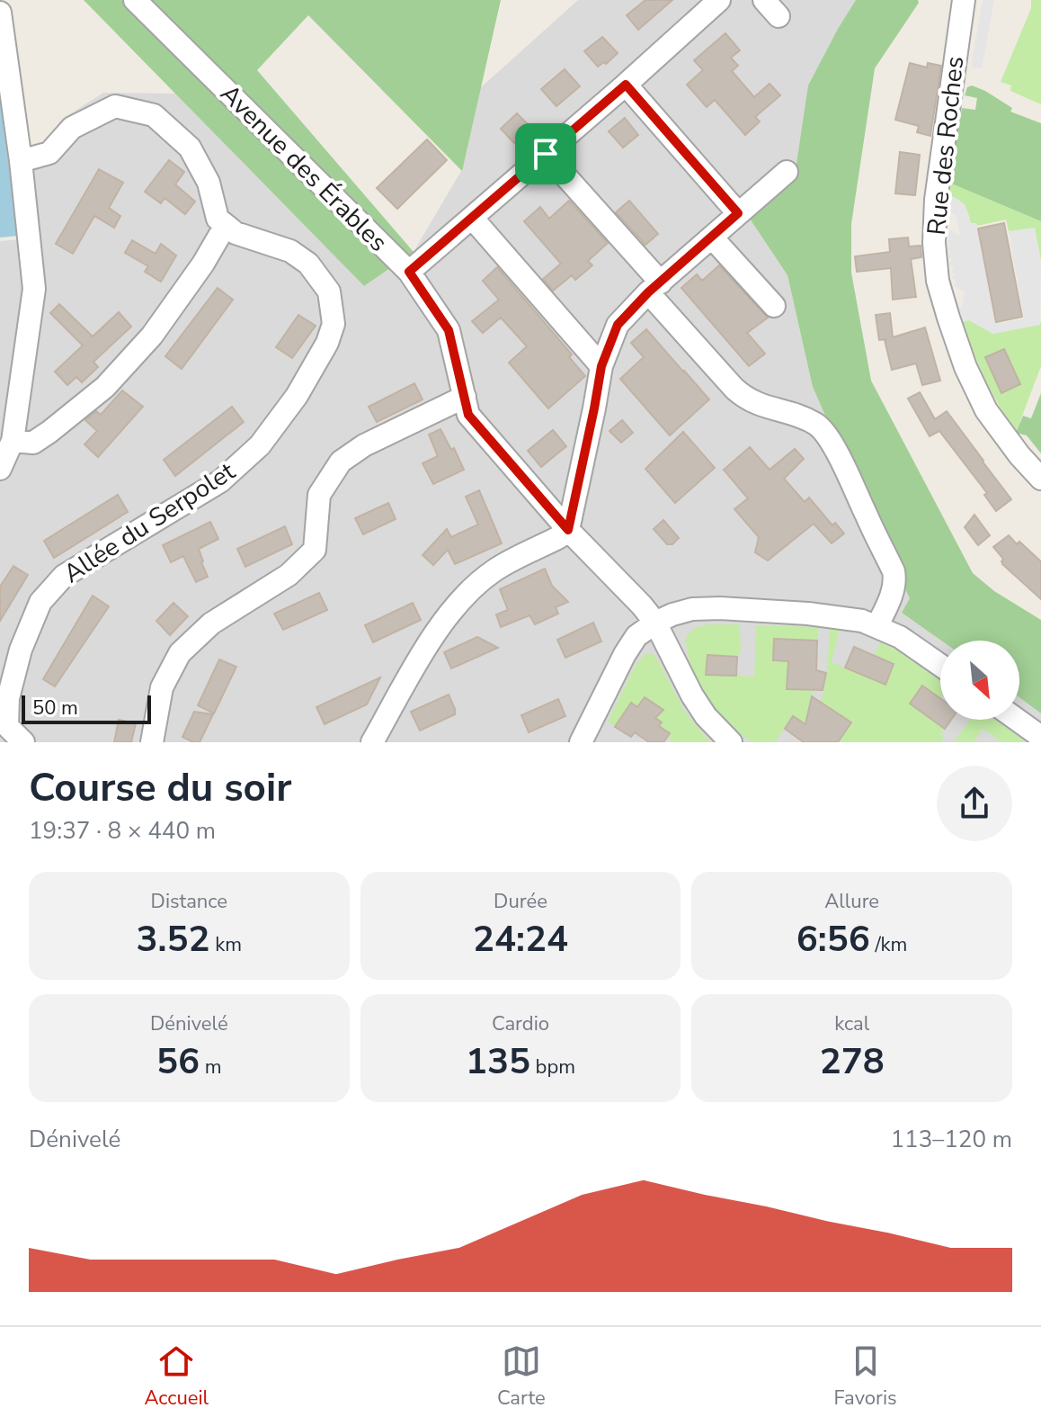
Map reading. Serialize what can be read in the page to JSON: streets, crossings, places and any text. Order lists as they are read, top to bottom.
{
  "streets": {
    "street": ["Rue des Roches", "Avenue des Érables", "Allée du Serpolet"]
  },
  "scale_bar": "50 m",
  "north": "bottom right",
  "page": {
    "scale": "50 m",
    "heading": ["Course du soir", "19:37 · 8 × 440 m"],
    "stats": [
      ["Distance", "3.52 km"],
      ["Durée", "24:24"],
      ["Allure", "6:56 /km"],
      ["Dénivelé", "56 m"],
      ["Cardio", "135 bpm"],
      ["kcal", "278"]
    ],
    "chart": ["Dénivelé", "113–120 m"],
    "tabs": ["Accueil", "Carte", "Favoris"]
  }
}
